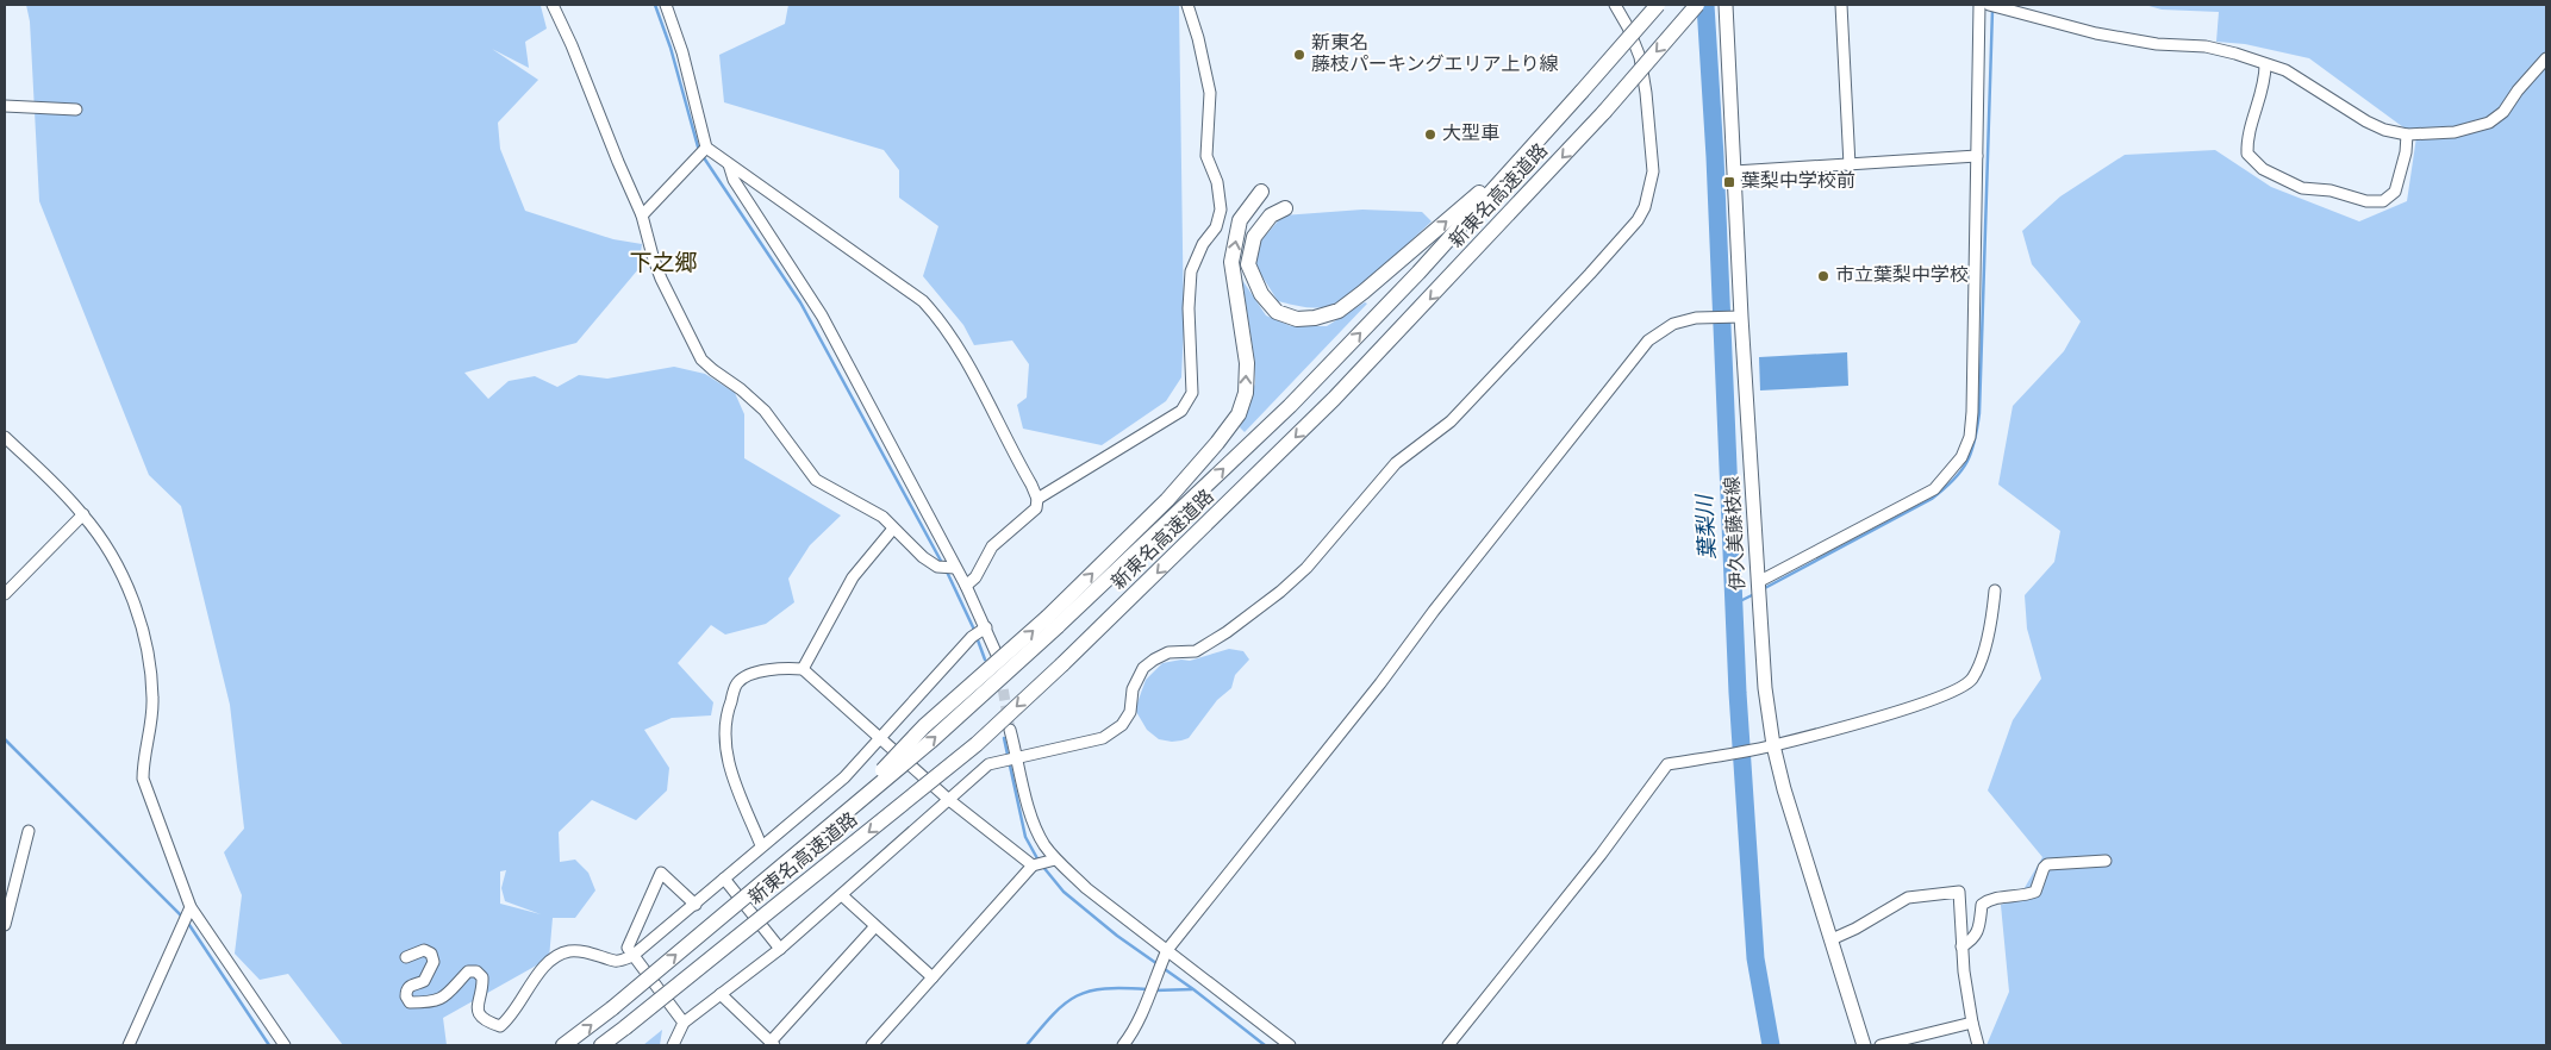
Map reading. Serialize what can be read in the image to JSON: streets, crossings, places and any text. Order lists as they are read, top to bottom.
{
  "streets": {
    "highway": ["新東名高速道路"],
    "main road": ["伊久美藤枝線"]
  },
  "districts": ["下之郷"],
  "water": ["葉梨川"],
  "places": {
    "other": ["新東名 藤枝パーキングエリア上り線", "大型車", "市立葉梨中学校"],
    "transit": ["葉梨中学校前"]
  }
}
